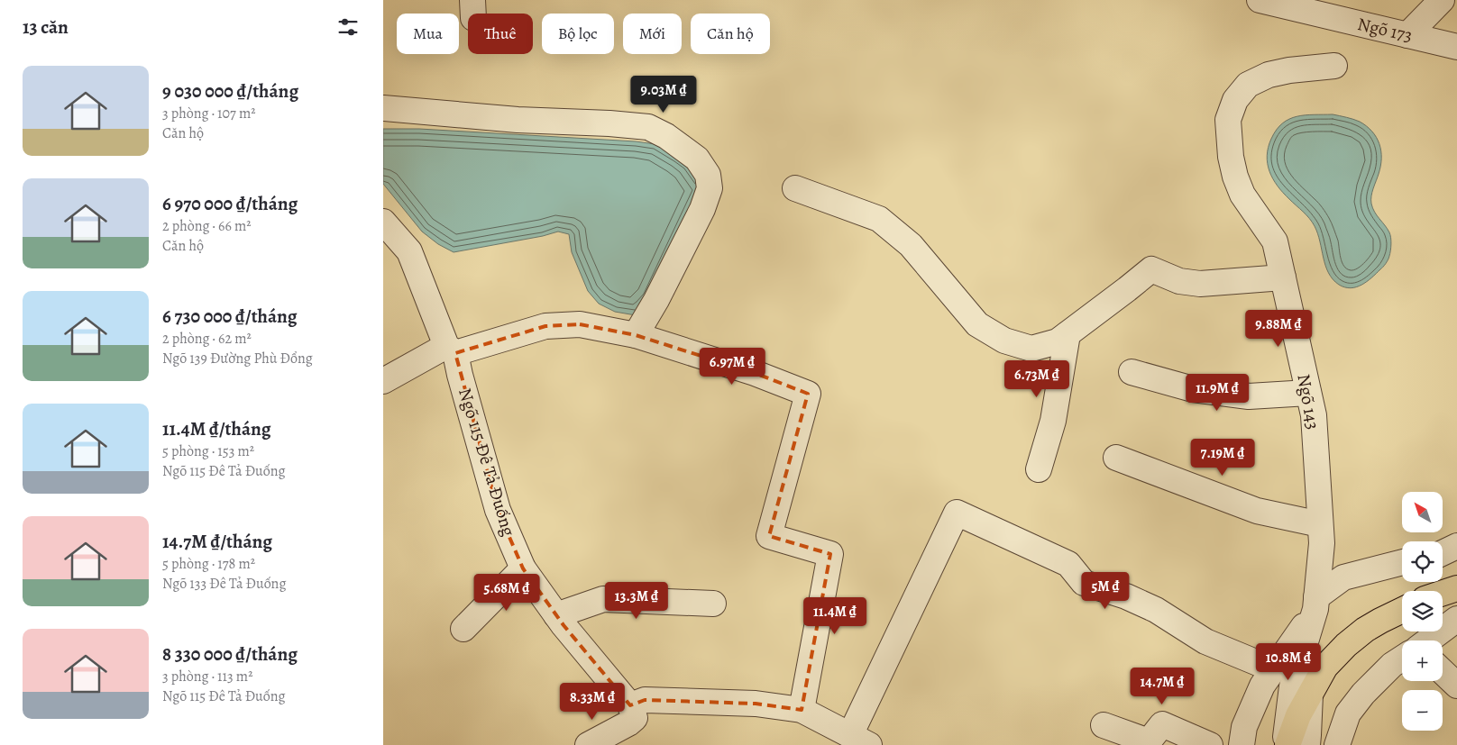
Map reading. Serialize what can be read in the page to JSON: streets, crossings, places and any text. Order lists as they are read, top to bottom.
{
  "streets": {
    "street": ["Ngõ 173", "Ngõ 143", "Ngõ 115 Đê Tả Đuống"]
  },
  "north": "top left",
  "page": {
    "heading": "13 căn",
    "chip": [
      "Mua",
      "Thuê",
      "Bộ lọc",
      "Mới",
      "Căn hộ"
    ],
    "list": [
      {
        "name": "9 030 000 ₫/tháng",
        "note": "3 phòng · 107 m² · Căn hộ"
      },
      {
        "name": "6 970 000 ₫/tháng",
        "note": "2 phòng · 66 m² · Căn hộ"
      },
      {
        "name": "6 730 000 ₫/tháng",
        "note": "2 phòng · 62 m² · Ngõ 139 Đường Phù Đổng"
      },
      {
        "name": "11.4M ₫/tháng",
        "note": "5 phòng · 153 m² · Ngõ 115 Đê Tả Đuống"
      },
      {
        "name": "14.7M ₫/tháng",
        "note": "5 phòng · 178 m² · Ngõ 133 Đê Tả Đuống"
      },
      {
        "name": "8 330 000 ₫/tháng",
        "note": "3 phòng · 113 m² · Ngõ 115 Đê Tả Đuống"
      }
    ],
    "price": [
      "9.03M ₫",
      "9.88M ₫",
      "6.97M ₫",
      "6.73M ₫",
      "11.9M ₫",
      "7.19M ₫",
      "5M ₫",
      "5.68M ₫",
      "13.3M ₫",
      "11.4M ₫",
      "10.8M ₫",
      "14.7M ₫",
      "8.33M ₫"
    ],
    "map_buttons": ["+", "−"]
  }
}
